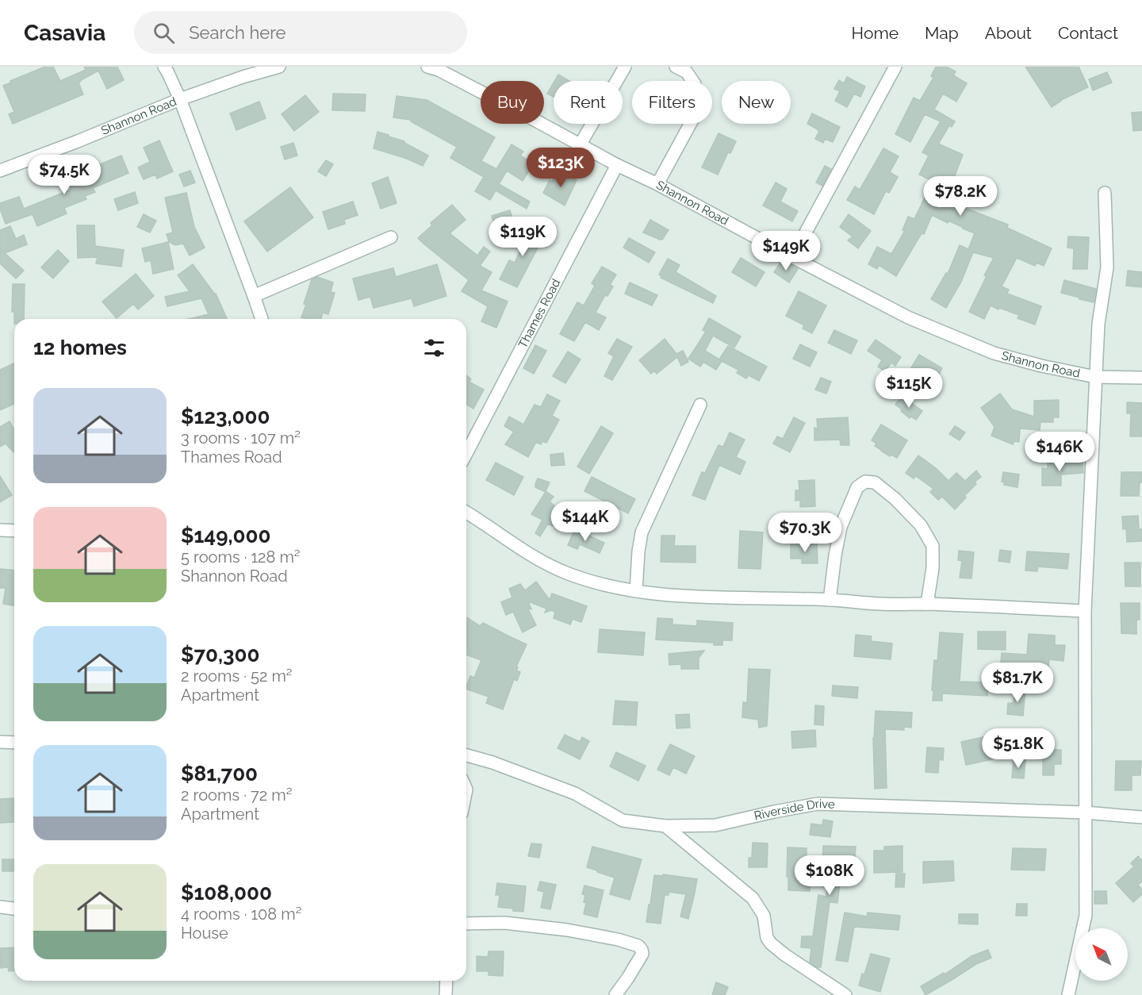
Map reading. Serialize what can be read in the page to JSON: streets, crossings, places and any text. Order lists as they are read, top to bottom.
{
  "streets": {
    "street": ["Shannon Road", "Thames Road", "Riverside Drive"]
  },
  "crossings": [
    ["Shannon Road", "Thames Road"]
  ],
  "north": "top left",
  "page": {
    "header": "Casavia",
    "search": "Search here",
    "nav": [
      "Home",
      "Map",
      "About",
      "Contact"
    ],
    "chip": [
      "Buy",
      "Rent",
      "Filters",
      "New"
    ],
    "price": [
      "$123K",
      "$74.5K",
      "$78.2K",
      "$119K",
      "$149K",
      "$115K",
      "$146K",
      "$144K",
      "$70.3K",
      "$81.7K",
      "$51.8K",
      "$108K"
    ],
    "heading": "12 homes",
    "list": [
      {
        "name": "$123,000",
        "note": "3 rooms · 107 m² · Thames Road"
      },
      {
        "name": "$149,000",
        "note": "5 rooms · 128 m² · Shannon Road"
      },
      {
        "name": "$70,300",
        "note": "2 rooms · 52 m² · Apartment"
      },
      {
        "name": "$81,700",
        "note": "2 rooms · 72 m² · Apartment"
      },
      {
        "name": "$108,000",
        "note": "4 rooms · 108 m² · House"
      }
    ]
  }
}
